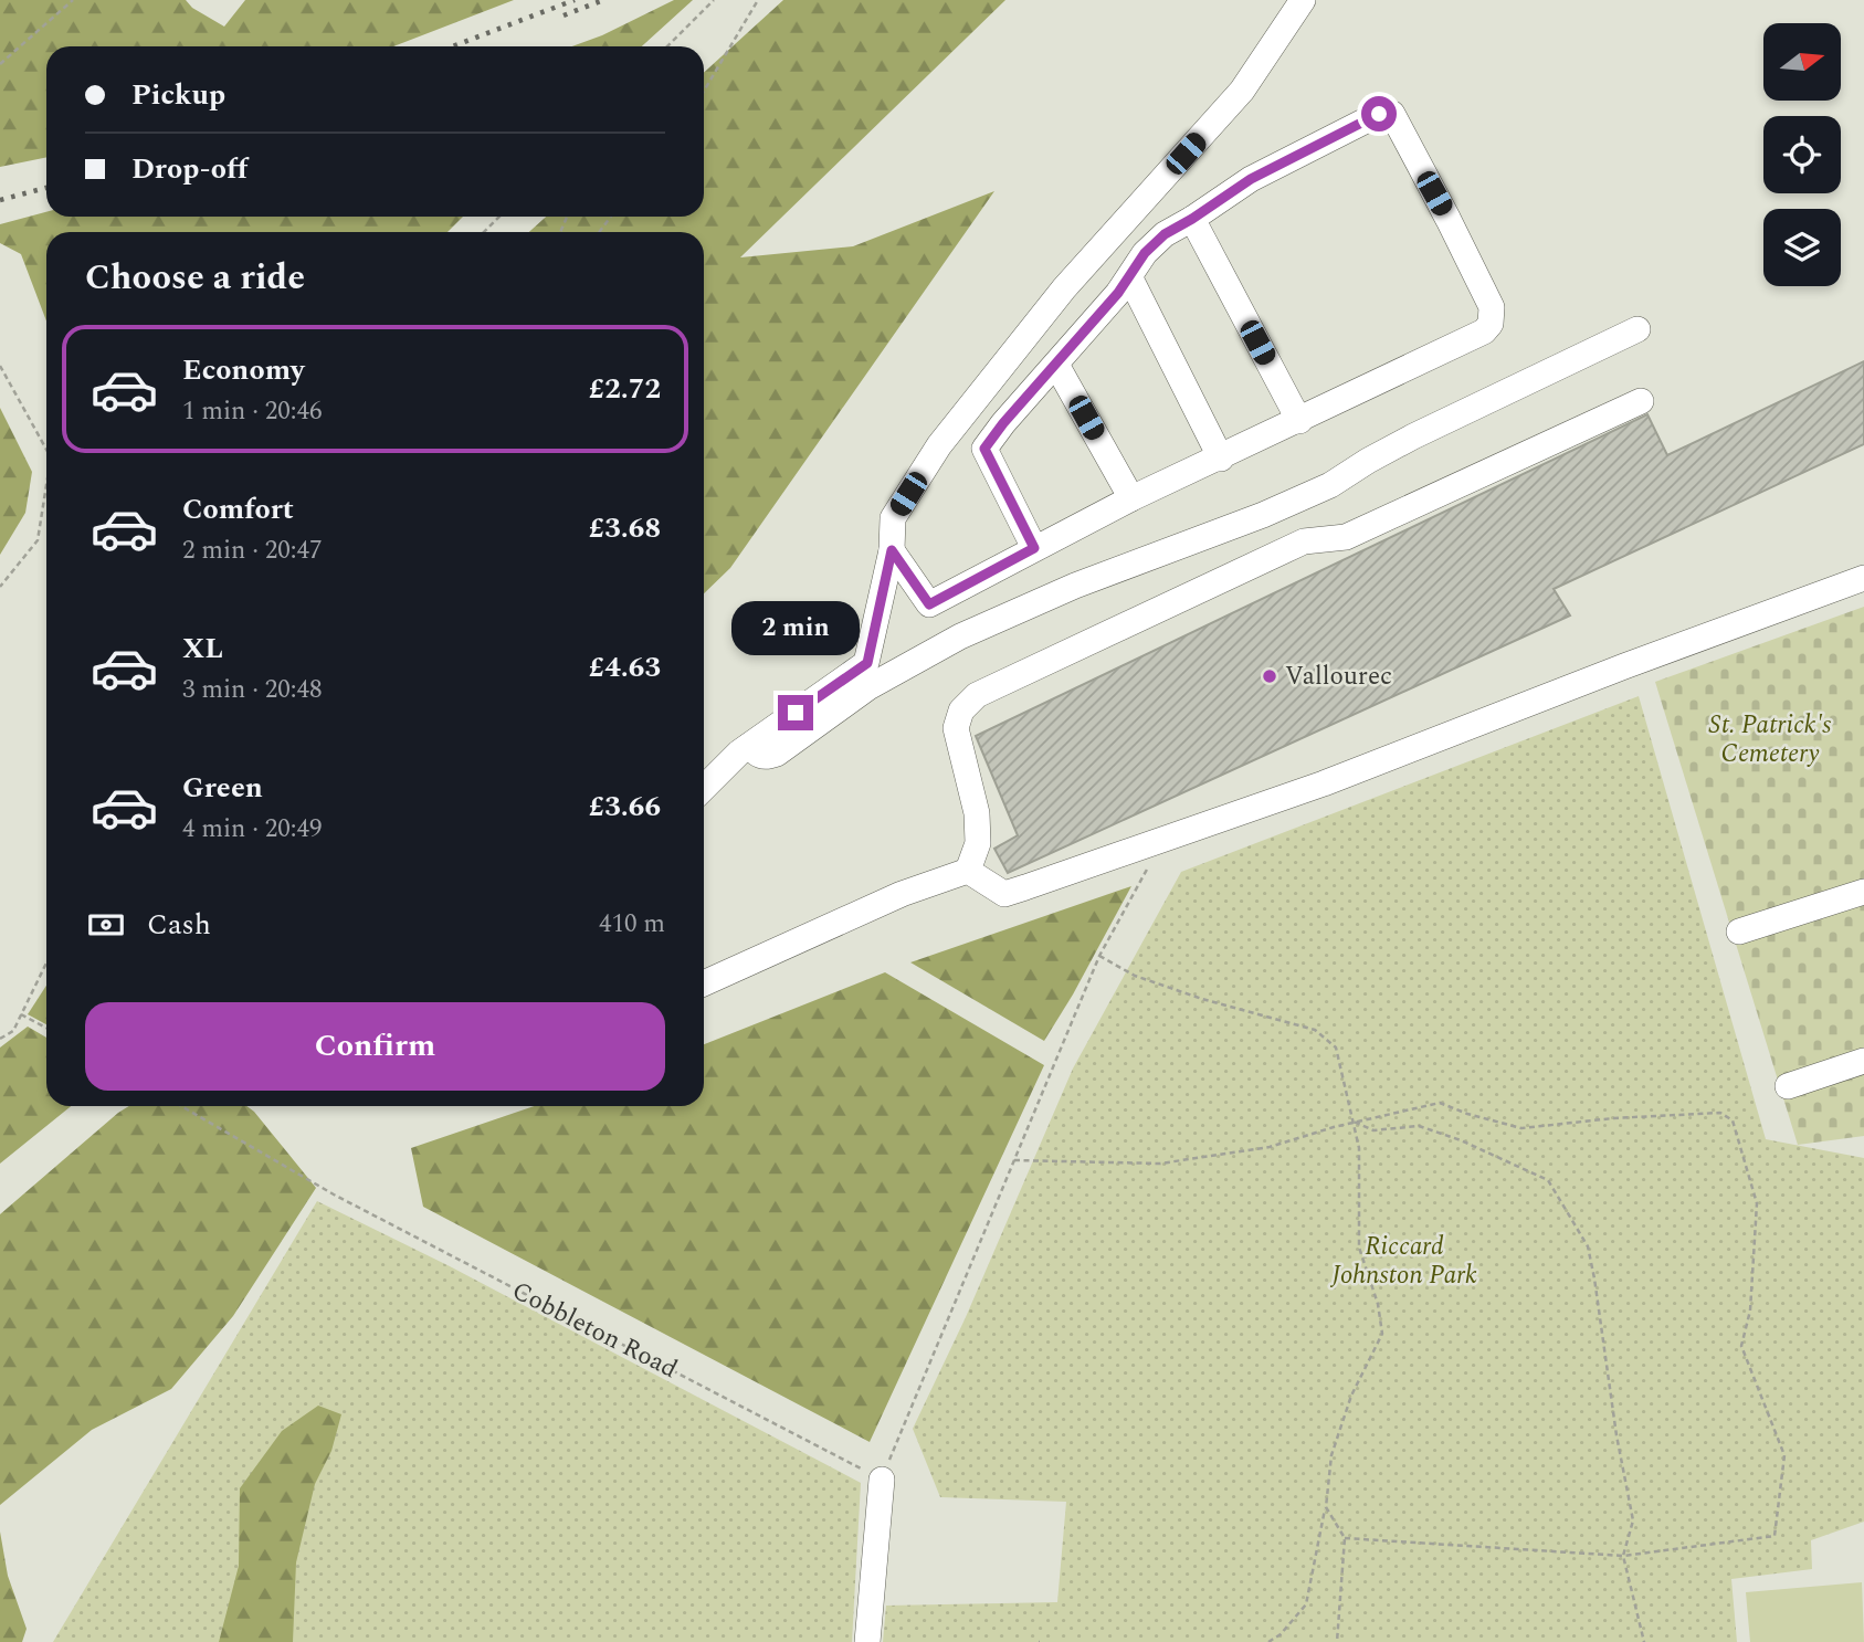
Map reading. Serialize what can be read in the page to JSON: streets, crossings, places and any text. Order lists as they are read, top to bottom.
{
  "streets": {
    "path": ["Cobbleton Road"]
  },
  "parks": ["St. Patrick's Cemetery", "Riccard Johnston Park"],
  "places": ["Vallourec"],
  "north": "right",
  "page": {
    "banner": ["Pickup", "Drop-off"],
    "heading": "Choose a ride",
    "list": [
      {
        "name": "Economy",
        "note": "1 min · 20:46",
        "value": "£2.72"
      },
      {
        "name": "Comfort",
        "note": "2 min · 20:47",
        "value": "£3.68"
      },
      {
        "name": "XL",
        "note": "3 min · 20:48",
        "value": "£4.63"
      },
      {
        "name": "Green",
        "note": "4 min · 20:49",
        "value": "£3.66"
      }
    ],
    "bubble": "2 min",
    "pay": ["Cash", "410 m"],
    "buttons": "Confirm"
  }
}
